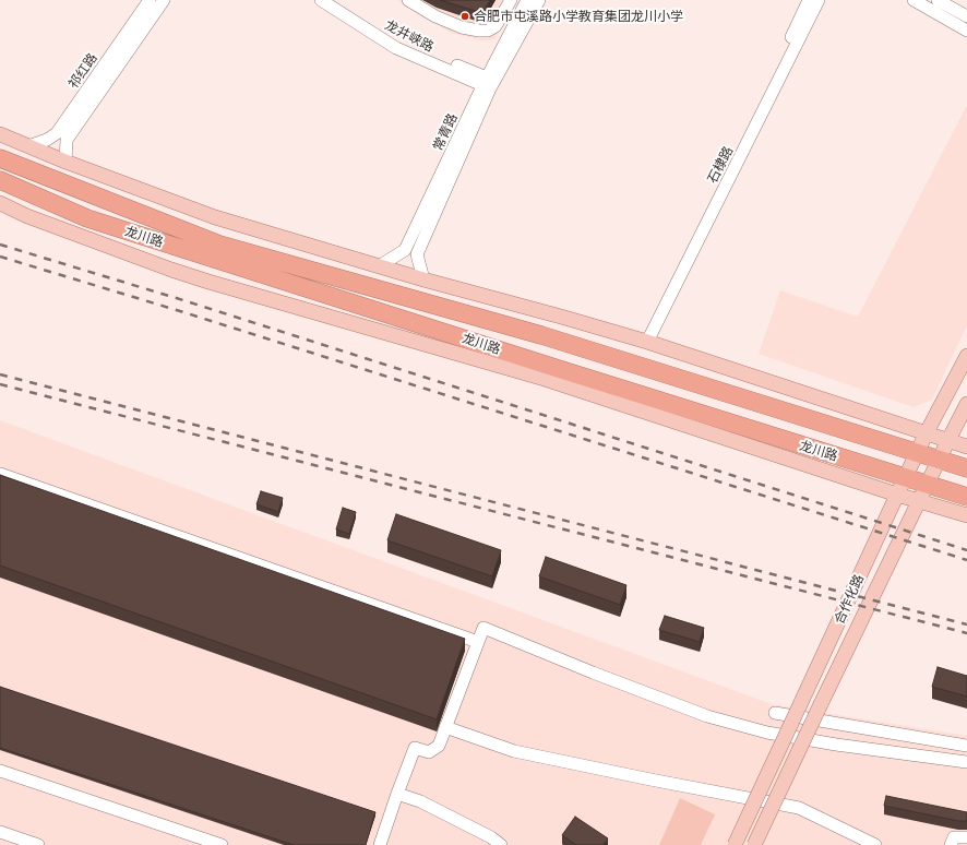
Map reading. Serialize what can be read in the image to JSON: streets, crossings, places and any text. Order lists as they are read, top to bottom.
{
  "streets": {
    "highway": ["龙川路"],
    "main road": ["合作化路"],
    "street": [
      "龙井峡路",
      "祁红路",
      "常青路",
      "石棣路"
    ]
  },
  "crossings": [
    ["龙井峡路", "常青路"],
    ["龙川路", "合作化路"]
  ],
  "places": ["合肥市屯溪路小学教育集团龙川小学"]
}
